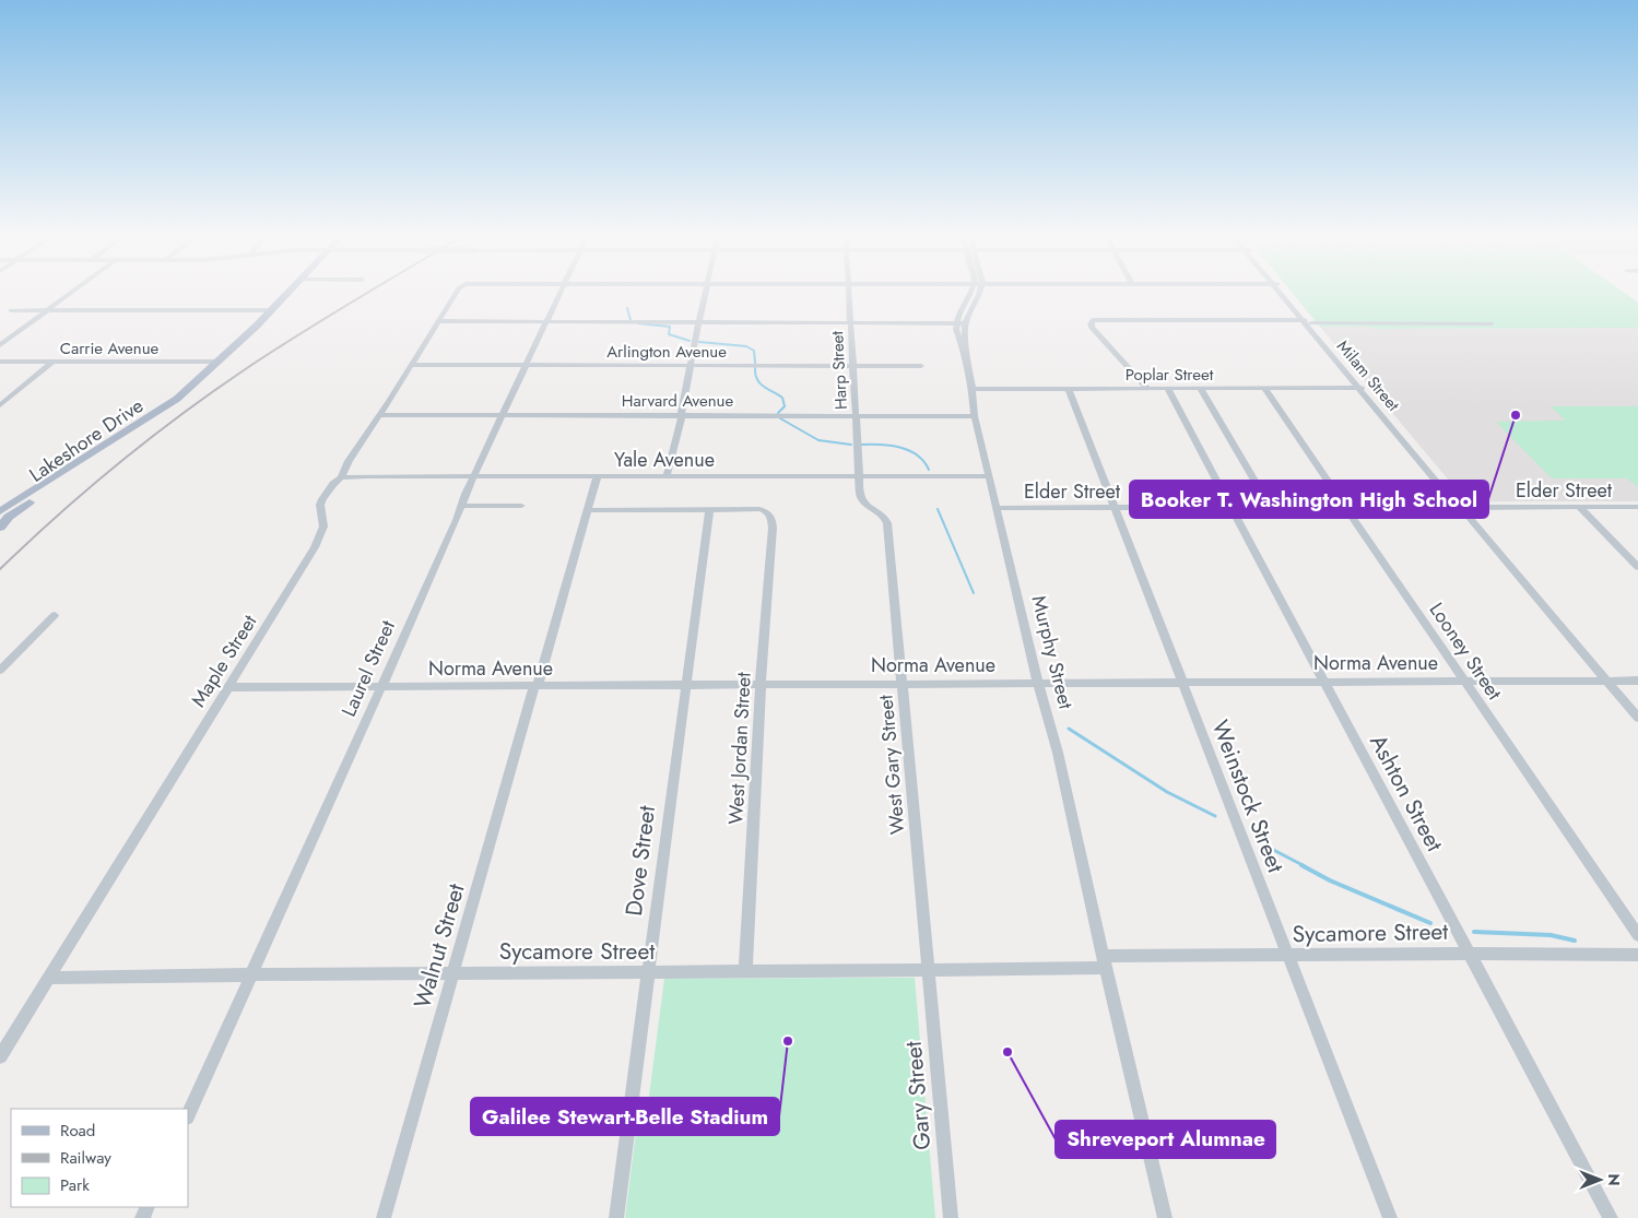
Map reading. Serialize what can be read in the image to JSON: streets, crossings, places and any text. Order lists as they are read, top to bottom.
{
  "streets": {
    "main road": ["Lakeshore Drive"],
    "street": [
      "Carrie Avenue",
      "Arlington Avenue",
      "Harp Street",
      "Poplar Street",
      "Milam Street",
      "Harvard Avenue",
      "Yale Avenue",
      "Elder Street",
      "Looney Street",
      "Murphy Street",
      "Maple Street",
      "Norma Avenue",
      "Laurel Street",
      "West Jordan Street",
      "West Gary Street",
      "Ashton Street",
      "Weinstock Street",
      "Dove Street",
      "Sycamore Street",
      "Walnut Street",
      "Gary Street"
    ]
  },
  "crossings": [
    ["Carrie Avenue", "Lakeshore Drive"],
    ["Arlington Avenue", "Harp Street"],
    ["Arlington Avenue", "Maple Street"],
    ["Arlington Avenue", "Laurel Street"],
    ["Harp Street", "Harvard Avenue"],
    ["Harp Street", "Yale Avenue"],
    ["Harp Street", "West Gary Street"],
    ["Poplar Street", "Milam Street"],
    ["Poplar Street", "Looney Street"],
    ["Poplar Street", "Murphy Street"],
    ["Poplar Street", "Ashton Street"],
    ["Poplar Street", "Weinstock Street"],
    ["Milam Street", "Elder Street"],
    ["Milam Street", "Norma Avenue"],
    ["Harvard Avenue", "Murphy Street"],
    ["Harvard Avenue", "Maple Street"],
    ["Harvard Avenue", "Laurel Street"],
    ["Yale Avenue", "Murphy Street"],
    ["Yale Avenue", "Maple Street"],
    ["Yale Avenue", "Laurel Street"],
    ["Yale Avenue", "Walnut Street"],
    ["Elder Street", "Looney Street"],
    ["Elder Street", "Murphy Street"],
    ["Elder Street", "Ashton Street"],
    ["Elder Street", "Weinstock Street"],
    ["Looney Street", "Norma Avenue"],
    ["Murphy Street", "Norma Avenue"],
    ["Murphy Street", "Sycamore Street"],
    ["Maple Street", "Norma Avenue"],
    ["Maple Street", "Sycamore Street"],
    ["Norma Avenue", "Laurel Street"],
    ["Norma Avenue", "West Jordan Street"],
    ["Norma Avenue", "West Gary Street"],
    ["Norma Avenue", "Ashton Street"],
    ["Norma Avenue", "Weinstock Street"],
    ["Norma Avenue", "Dove Street"],
    ["Norma Avenue", "Walnut Street"],
    ["Laurel Street", "Sycamore Street"],
    ["West Jordan Street", "Sycamore Street"],
    ["West Gary Street", "Sycamore Street"],
    ["West Gary Street", "Gary Street"],
    ["Ashton Street", "Sycamore Street"],
    ["Weinstock Street", "Sycamore Street"],
    ["Dove Street", "Sycamore Street"],
    ["Sycamore Street", "Walnut Street"],
    ["Sycamore Street", "Gary Street"]
  ],
  "places": ["Booker T. Washington High School", "Galilee Stewart-Belle Stadium", "Shreveport Alumnae"],
  "legend": ["Road", "Railway", "Park"],
  "north": "right"
}
